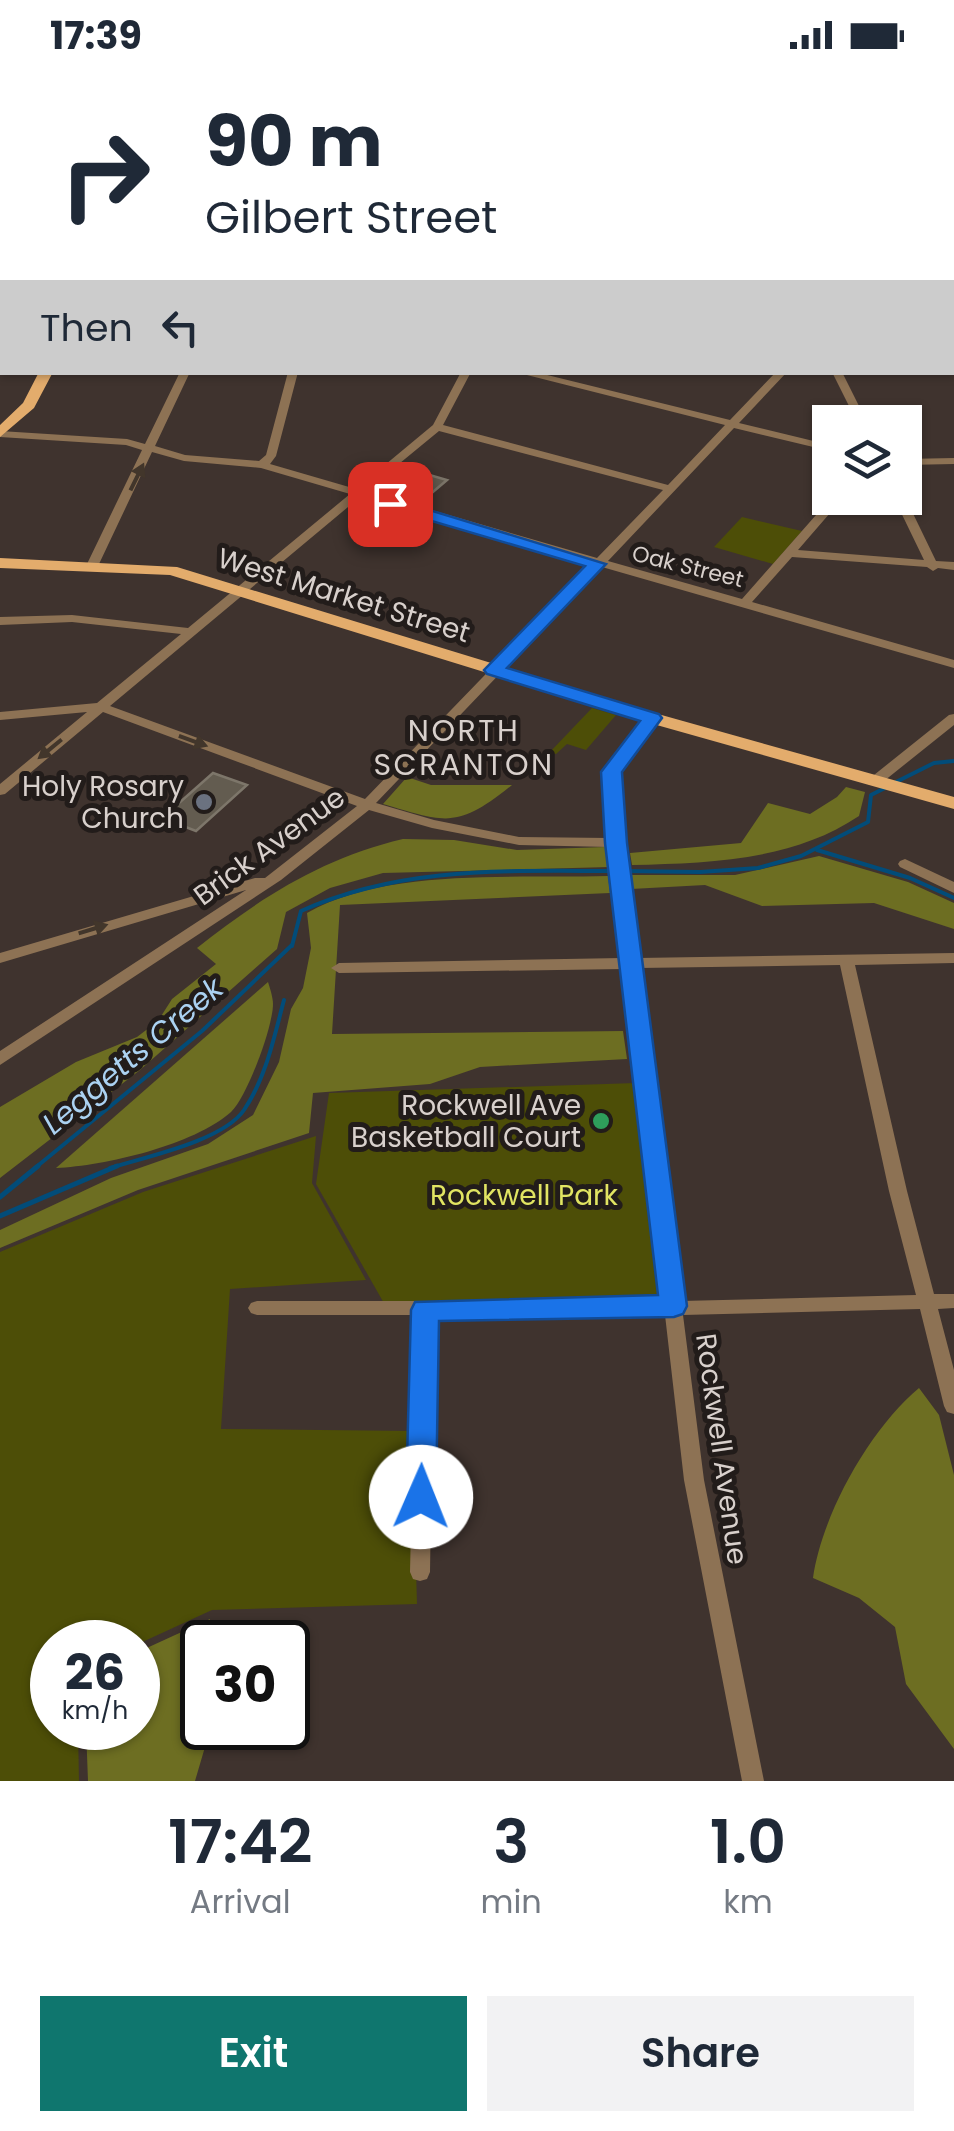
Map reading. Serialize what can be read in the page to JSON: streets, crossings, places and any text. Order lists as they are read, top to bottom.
{
  "streets": {
    "main road": ["West Market Street"],
    "street": ["Oak Street", "Brick Avenue", "Rockwell Avenue"]
  },
  "crossings": [
    ["Oak Street", "Brick Avenue"],
    ["West Market Street", "Brick Avenue"],
    ["West Market Street", "Rockwell Avenue"]
  ],
  "districts": ["NORTH SCRANTON"],
  "water": ["Leggetts Creek"],
  "parks": ["Rockwell Park"],
  "places": ["Holy Rosary Church", "Rockwell Ave Basketball Court"],
  "page": {
    "status": "17:39",
    "turn": ["90 m", "Gilbert Street"],
    "then": "Then",
    "speed": "26 km/h",
    "limit": "30",
    "eta": [
      "17:42",
      "Arrival",
      "3",
      "min",
      "1.0",
      "km"
    ],
    "buttons": ["Exit", "Share"]
  }
}
